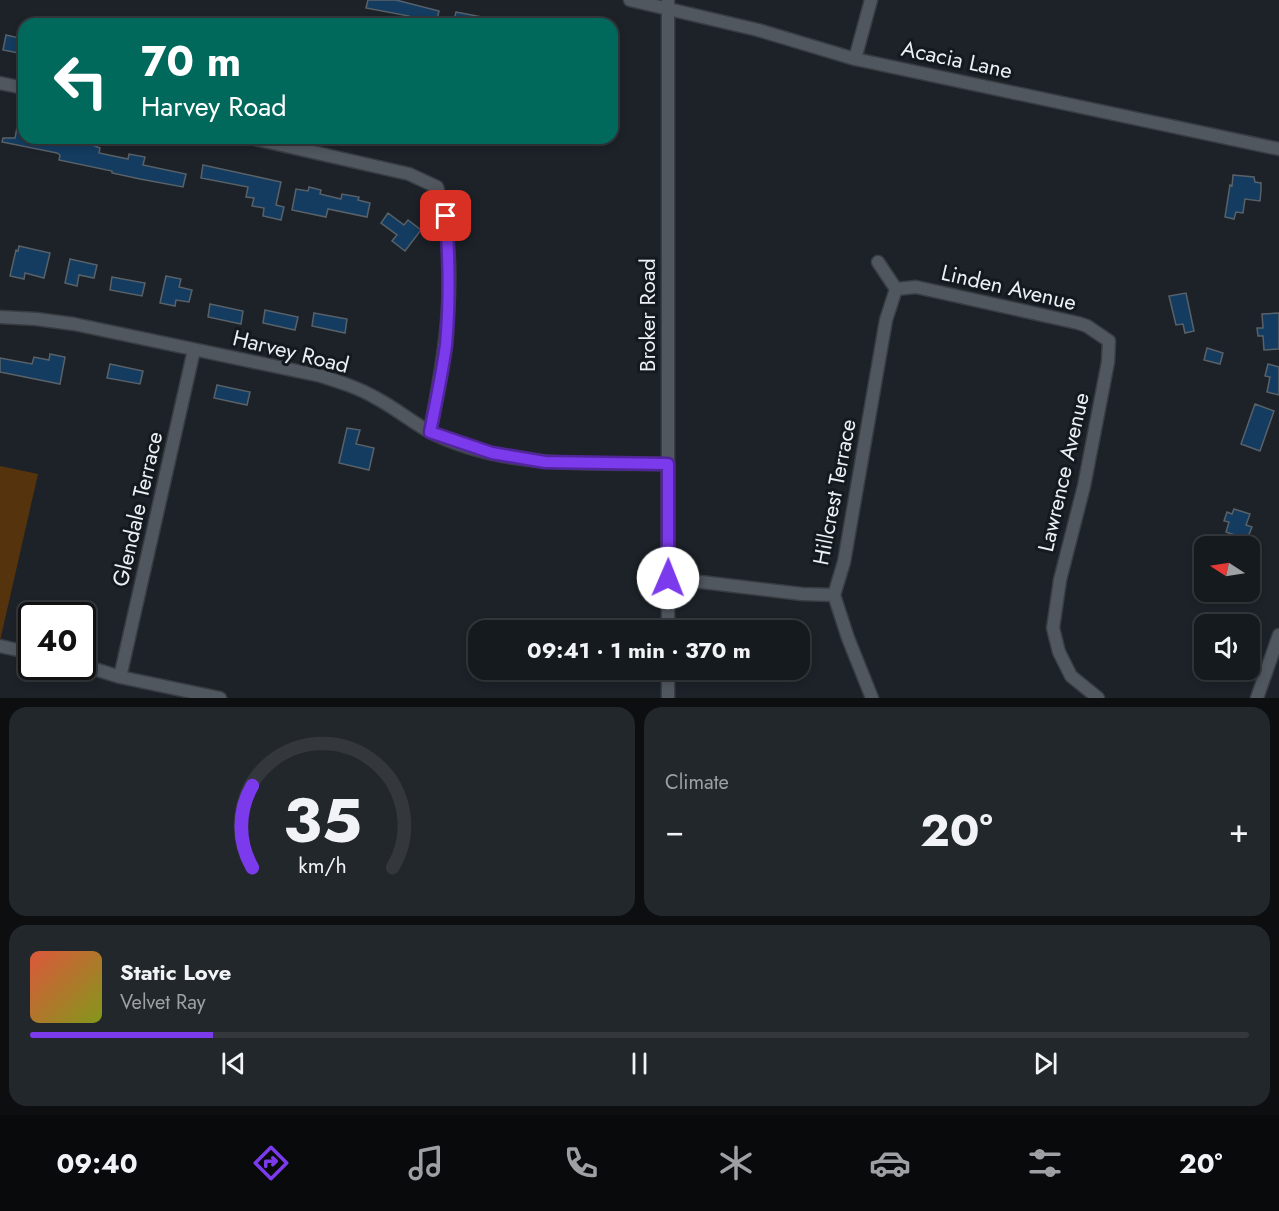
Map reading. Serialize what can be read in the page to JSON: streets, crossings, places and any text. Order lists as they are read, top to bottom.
{
  "streets": {
    "street": [
      "Acacia Lane",
      "Linden Avenue",
      "Broker Road",
      "Harvey Road",
      "Lawrence Avenue",
      "Hillcrest Terrace",
      "Glendale Terrace"
    ]
  },
  "crossings": [
    ["Acacia Lane", "Broker Road"],
    ["Linden Avenue", "Lawrence Avenue"],
    ["Linden Avenue", "Hillcrest Terrace"],
    ["Broker Road", "Harvey Road"],
    ["Harvey Road", "Glendale Terrace"]
  ],
  "north": "left",
  "page": {
    "turn": ["70 m", "Harvey Road"],
    "limit": "40",
    "trip": "09:41 · 1 min · 370 m",
    "tile": "Climate",
    "heat": ["−", "20°", "+"],
    "song": ["Static Love", "Velvet Ray"],
    "tabs": ["09:40", "20°"],
    "gauge": ["35", "km/h"]
  }
}
